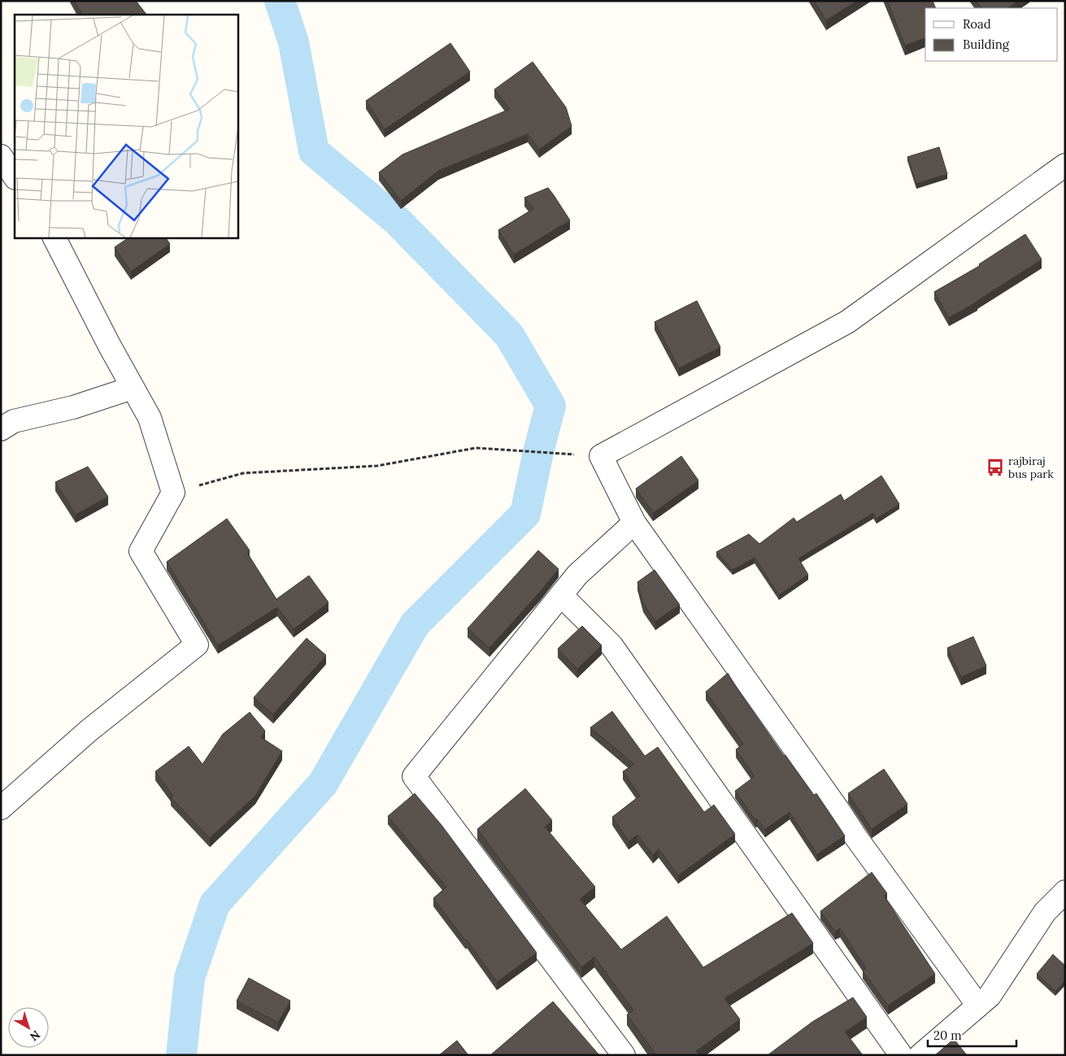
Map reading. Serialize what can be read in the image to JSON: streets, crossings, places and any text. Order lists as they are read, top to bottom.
{
  "places": {
    "bus stop": ["rajbiraj bus park"]
  },
  "legend": ["Road", "Building"],
  "scale_bar": "20 m",
  "north": "bottom right"
}
